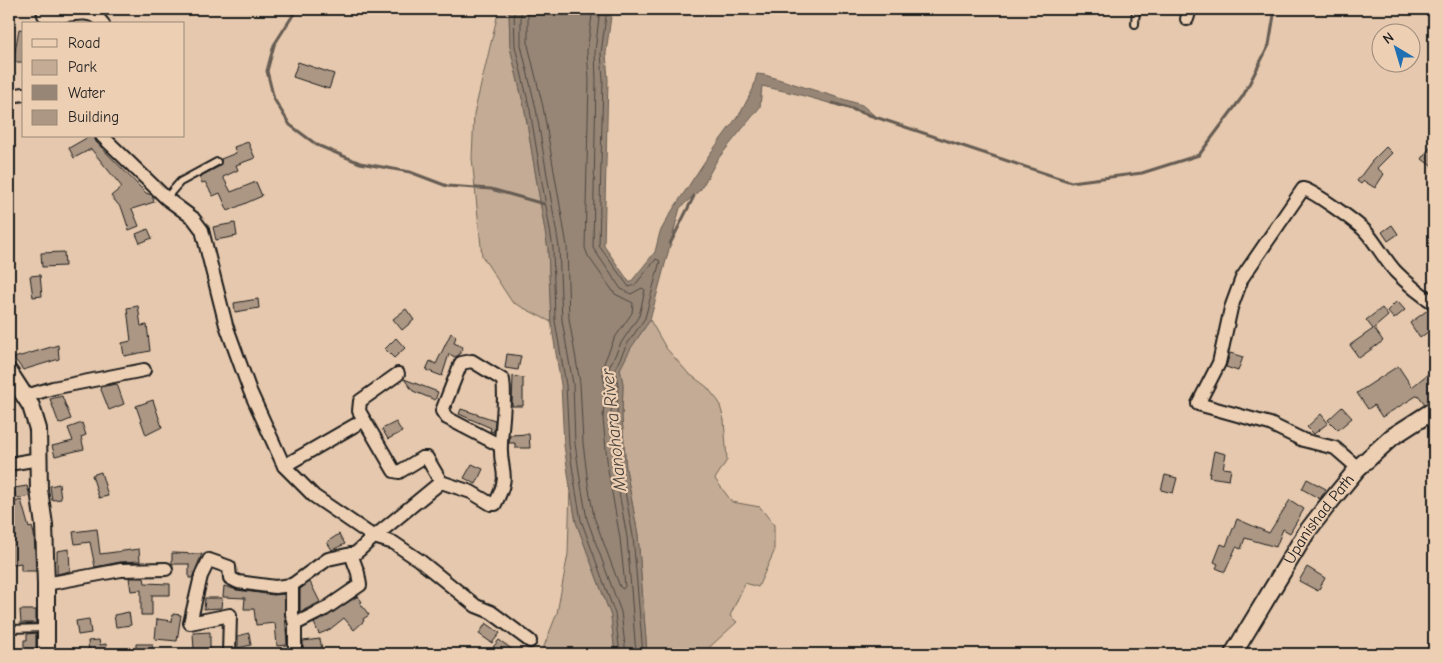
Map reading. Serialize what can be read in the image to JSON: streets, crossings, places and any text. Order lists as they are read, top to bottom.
{
  "streets": {
    "main road": ["Upanishad Path"]
  },
  "water": ["Manohara River"],
  "legend": [
    "Road",
    "Park",
    "Water",
    "Building"
  ],
  "north": "top left"
}
